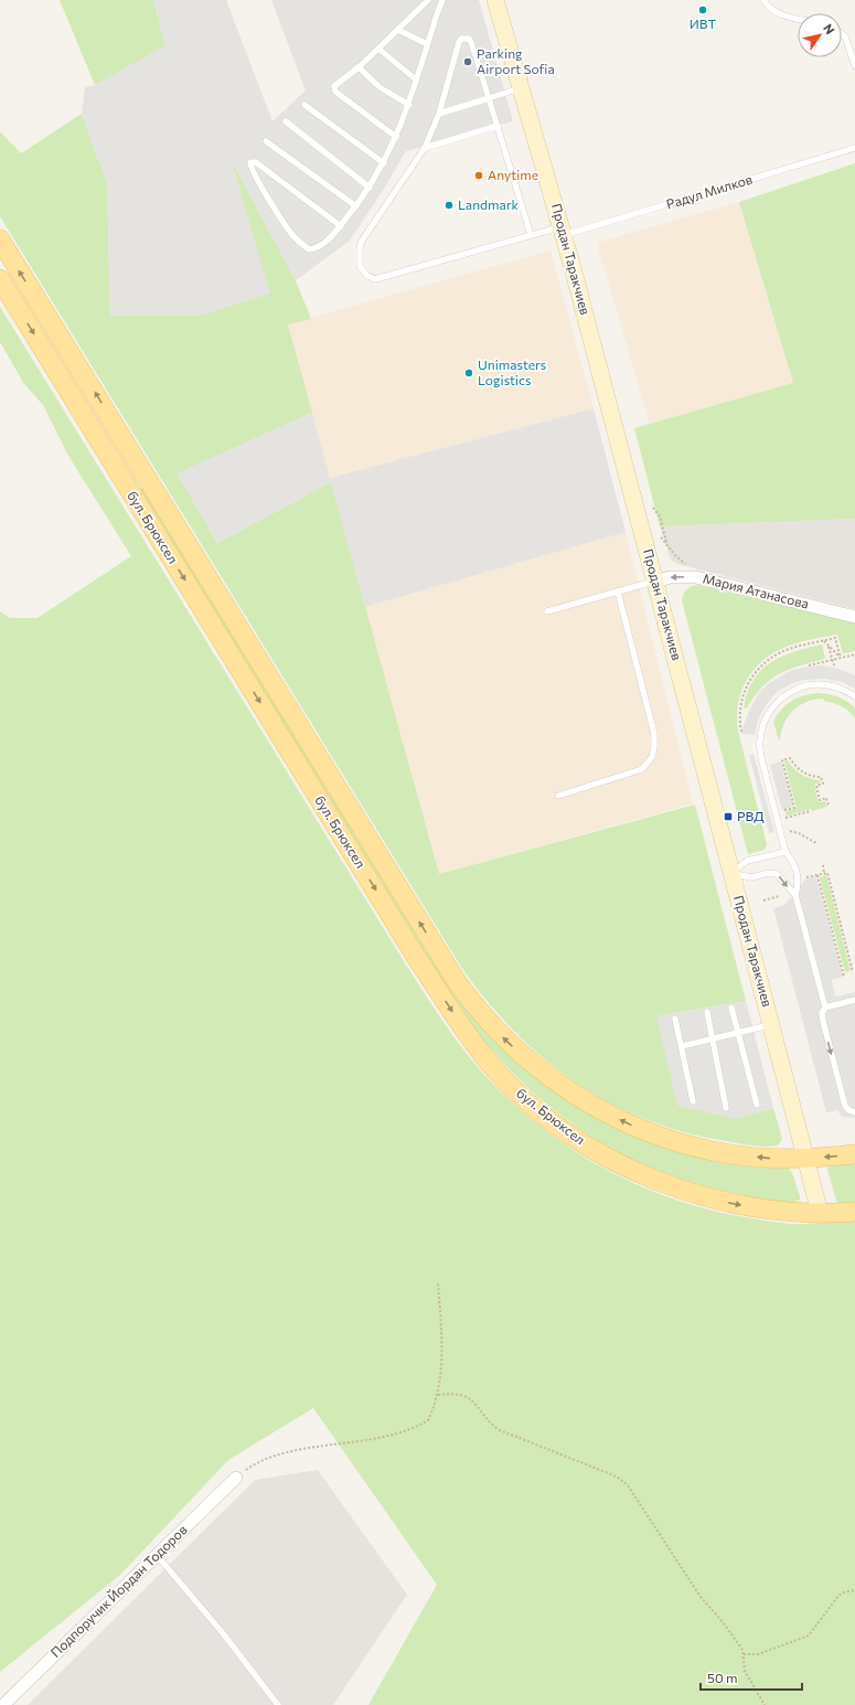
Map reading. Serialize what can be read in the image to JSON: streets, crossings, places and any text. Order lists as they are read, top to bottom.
{
  "streets": {
    "main road": ["бул. Брюксел"],
    "street": ["Продан Таракчиев", "Мария Атанасова", "Подпоручик Йордан Тодоров"],
    "lane": ["Радул Милков"]
  },
  "crossings": [
    ["Радул Милков", "Продан Таракчиев"],
    ["Продан Таракчиев", "бул. Брюксел"],
    ["Продан Таракчиев", "Мария Атанасова"]
  ],
  "one_way": ["Мария Атанасова"],
  "places": {
    "other": [
      "ИВТ",
      "Parking Airport Sofia",
      "Anytime",
      "Landmark",
      "Unimasters Logistics"
    ],
    "transit": ["РВД"]
  },
  "scale_bar": "50 m",
  "north": "top right"
}
